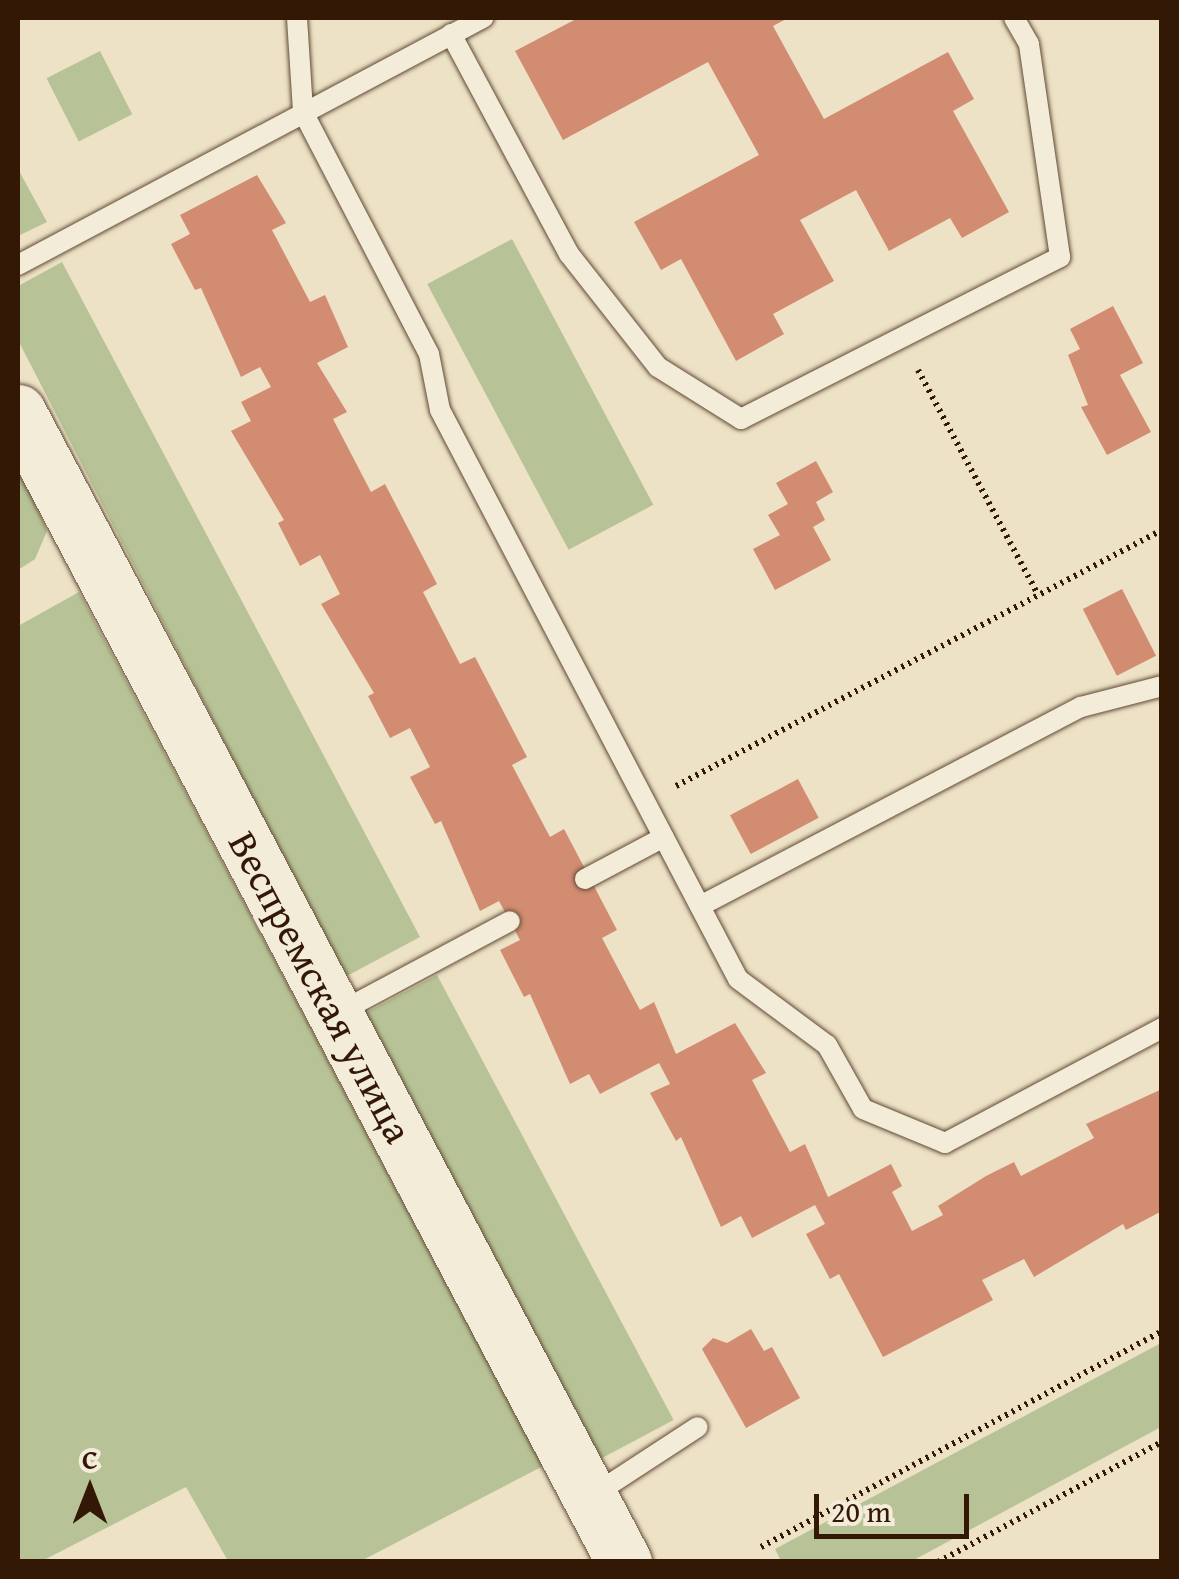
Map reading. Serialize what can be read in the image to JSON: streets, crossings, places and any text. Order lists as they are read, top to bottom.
{
  "streets": {
    "street": ["Веспремская улица"]
  },
  "scale_bar": "20 m",
  "north": "top"
}
